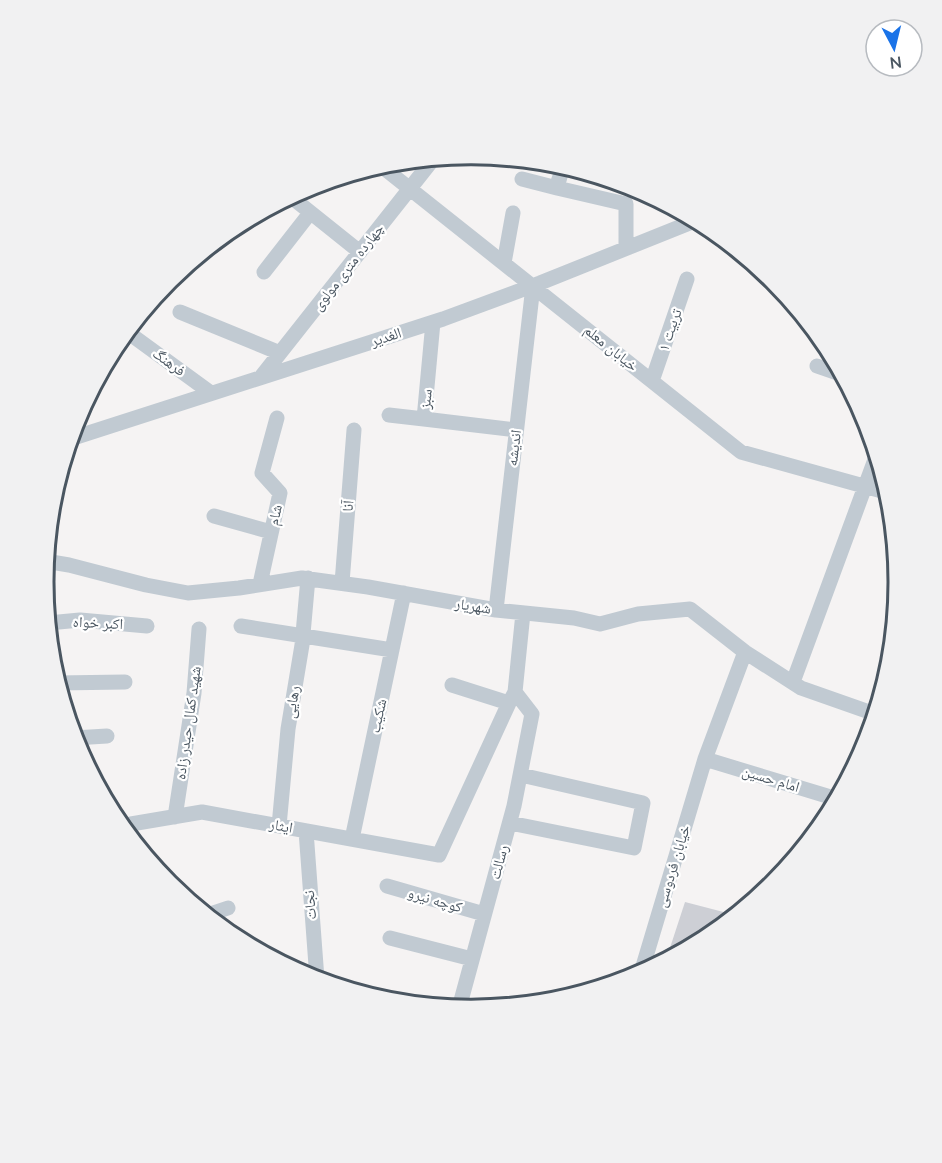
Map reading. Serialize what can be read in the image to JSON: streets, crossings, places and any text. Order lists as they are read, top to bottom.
{
  "streets": {
    "street": [
      "چهارده متری مولوی",
      "تربیت ۱",
      "الغدیر",
      "خیابان معلم",
      "فرهنگ",
      "سبز",
      "اندیشه",
      "آنا",
      "شام",
      "شهریار",
      "اکبر خواه",
      "رهایی",
      "شکیب",
      "شهید کمال حیدر زاده",
      "امام حسین",
      "ایثار",
      "رسالت",
      "خیابان فردوسی",
      "کوچه نیرو",
      "نجات"
    ]
  },
  "crossings": [
    ["چهارده متری مولوی", "الغدیر"],
    ["چهارده متری مولوی", "خیابان معلم"],
    ["تربیت ۱", "خیابان معلم"],
    ["الغدیر", "خیابان معلم"],
    ["الغدیر", "فرهنگ"],
    ["الغدیر", "سبز"],
    ["الغدیر", "اندیشه"],
    ["خیابان معلم", "اندیشه"],
    ["سبز", "اندیشه"],
    ["اندیشه", "شهریار"],
    ["آنا", "شهریار"],
    ["شام", "شهریار"],
    ["شهریار", "رهایی"],
    ["شهریار", "شکیب"],
    ["شهریار", "خیابان فردوسی"],
    ["رهایی", "ایثار"],
    ["شکیب", "ایثار"],
    ["شهید کمال حیدر زاده", "ایثار"],
    ["امام حسین", "خیابان فردوسی"],
    ["ایثار", "رسالت"],
    ["ایثار", "نجات"],
    ["رسالت", "کوچه نیرو"]
  ],
  "north": "bottom"
}
